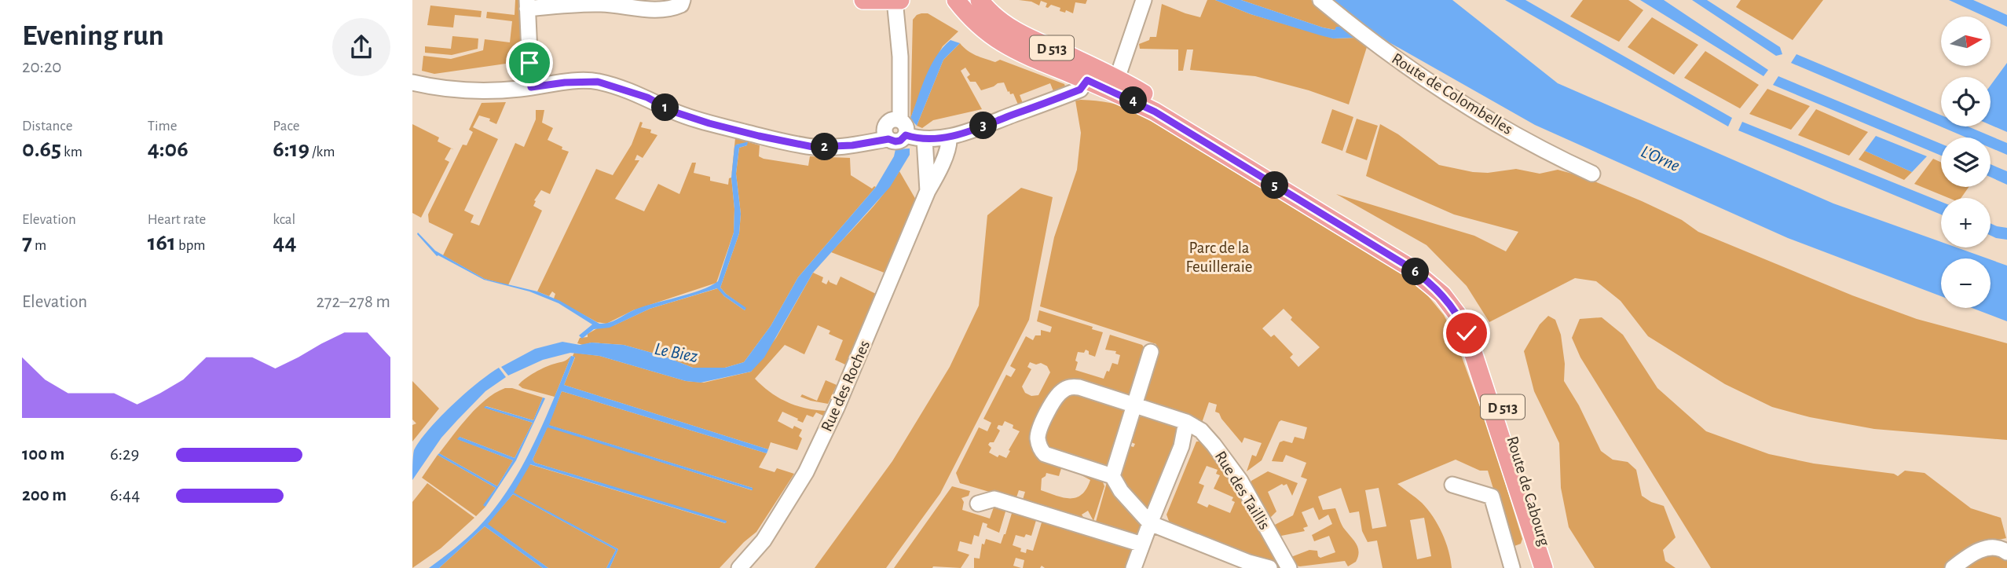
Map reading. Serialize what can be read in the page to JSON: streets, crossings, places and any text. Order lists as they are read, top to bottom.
{
  "streets": {
    "main road": ["D 513", "Route de Cabourg"],
    "street": ["Route de Colombelles", "Rue des Roches", "Rue des Taillis"]
  },
  "water": ["L'Orne", "Le Biez"],
  "parks": ["Parc de la Feuilleraie"],
  "north": "right",
  "page": {
    "heading": ["Evening run", "20:20"],
    "map_buttons": ["+", "−"],
    "pins": [
      "4",
      "1",
      "3",
      "2",
      "5",
      "6"
    ],
    "stats": [
      ["Distance", "0.65 km"],
      ["Time", "4:06"],
      ["Pace", "6:19 /km"],
      ["Elevation", "7 m"],
      ["Heart rate", "161 bpm"],
      ["kcal", "44"]
    ],
    "chart": ["Elevation", "272–278 m"],
    "list": [
      {
        "name": "100 m",
        "note": "6:29"
      },
      {
        "name": "200 m",
        "note": "6:44"
      }
    ]
  }
}
